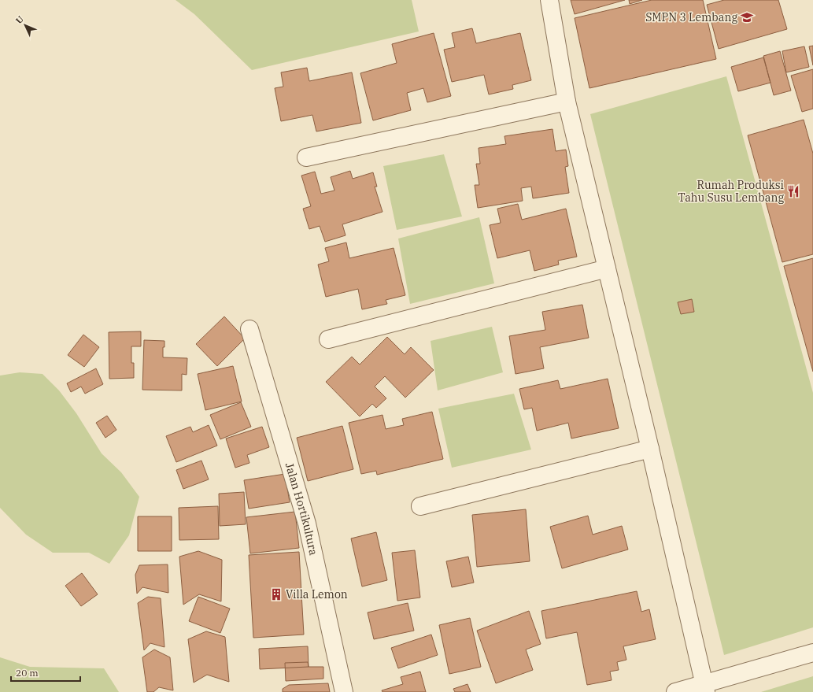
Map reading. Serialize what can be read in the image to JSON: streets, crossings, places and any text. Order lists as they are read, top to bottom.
{
  "streets": {
    "street": ["Jalan Hortikultura"]
  },
  "places": {
    "school or university": ["SMPN 3 Lembang"],
    "restaurant": ["Rumah Produksi Tahu Susu Lembang"],
    "building": ["Villa Lemon"]
  },
  "scale_bar": "20 m",
  "north": "top left"
}
